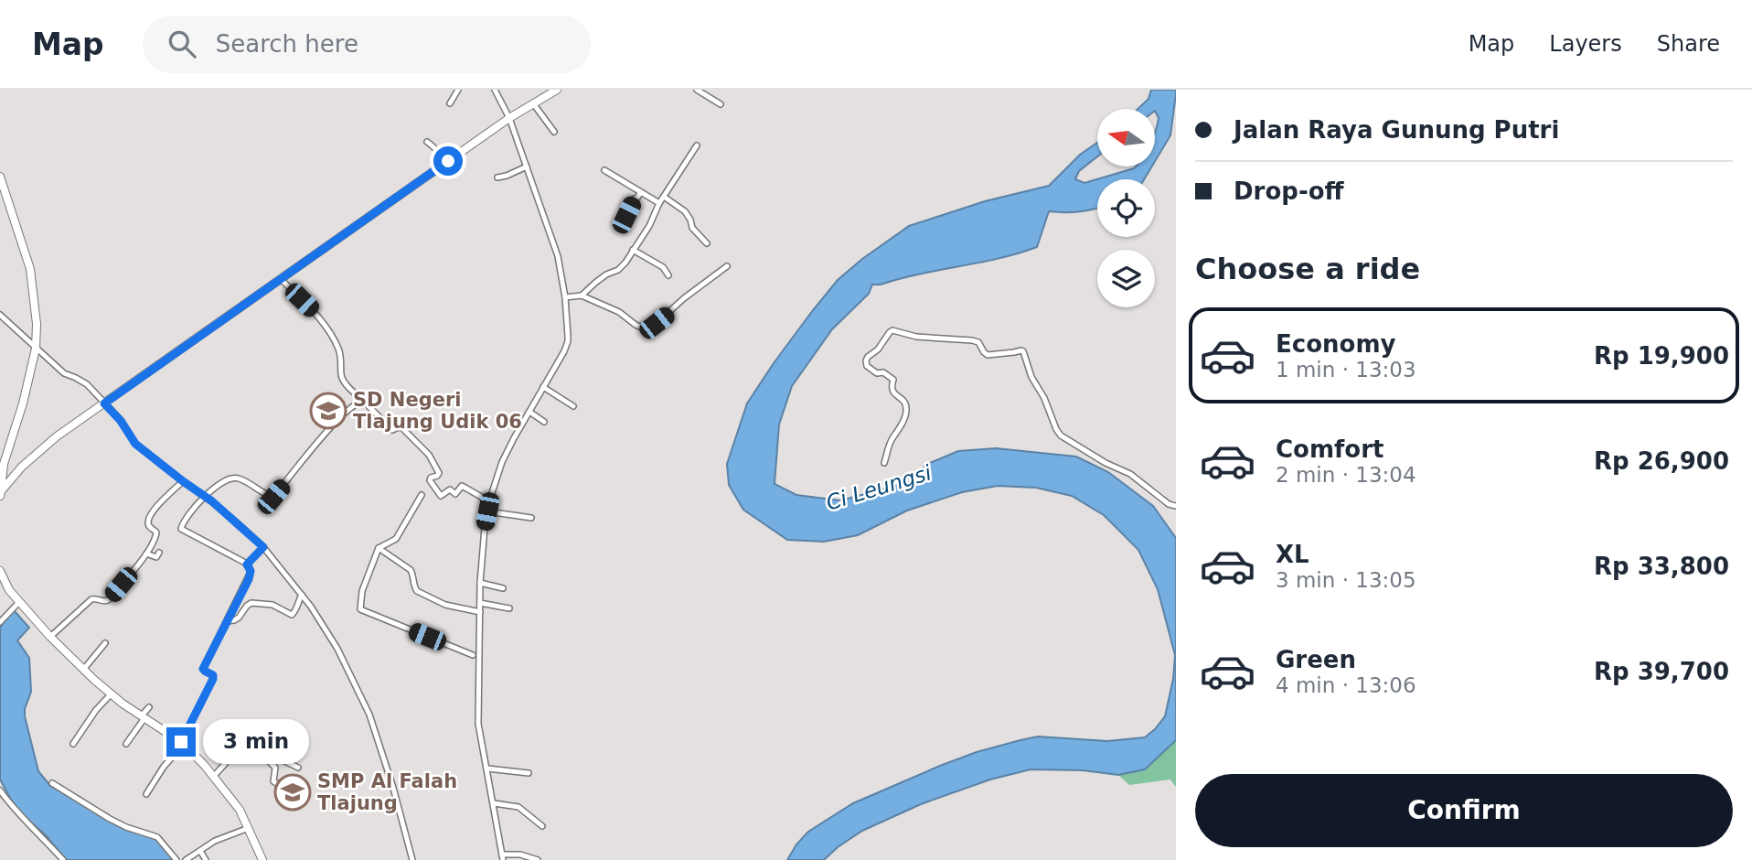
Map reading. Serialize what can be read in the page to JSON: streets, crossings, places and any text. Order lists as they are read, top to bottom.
{
  "water": ["Ci Leungsi"],
  "places": {
    "school or university": ["SD Negeri Tlajung Udik 06", "SMP Al Falah Tlajung"]
  },
  "north": "left",
  "page": {
    "header": "Map",
    "search": "Search here",
    "nav": ["Map", "Layers", "Share"],
    "banner": ["Jalan Raya Gunung Putri", "Drop-off"],
    "heading": "Choose a ride",
    "list": [
      {
        "name": "Economy",
        "note": "1 min · 13:03",
        "value": "Rp 19,900"
      },
      {
        "name": "Comfort",
        "note": "2 min · 13:04",
        "value": "Rp 26,900"
      },
      {
        "name": "XL",
        "note": "3 min · 13:05",
        "value": "Rp 33,800"
      },
      {
        "name": "Green",
        "note": "4 min · 13:06",
        "value": "Rp 39,700"
      }
    ],
    "bubble": "3 min",
    "buttons": "Confirm"
  }
}
